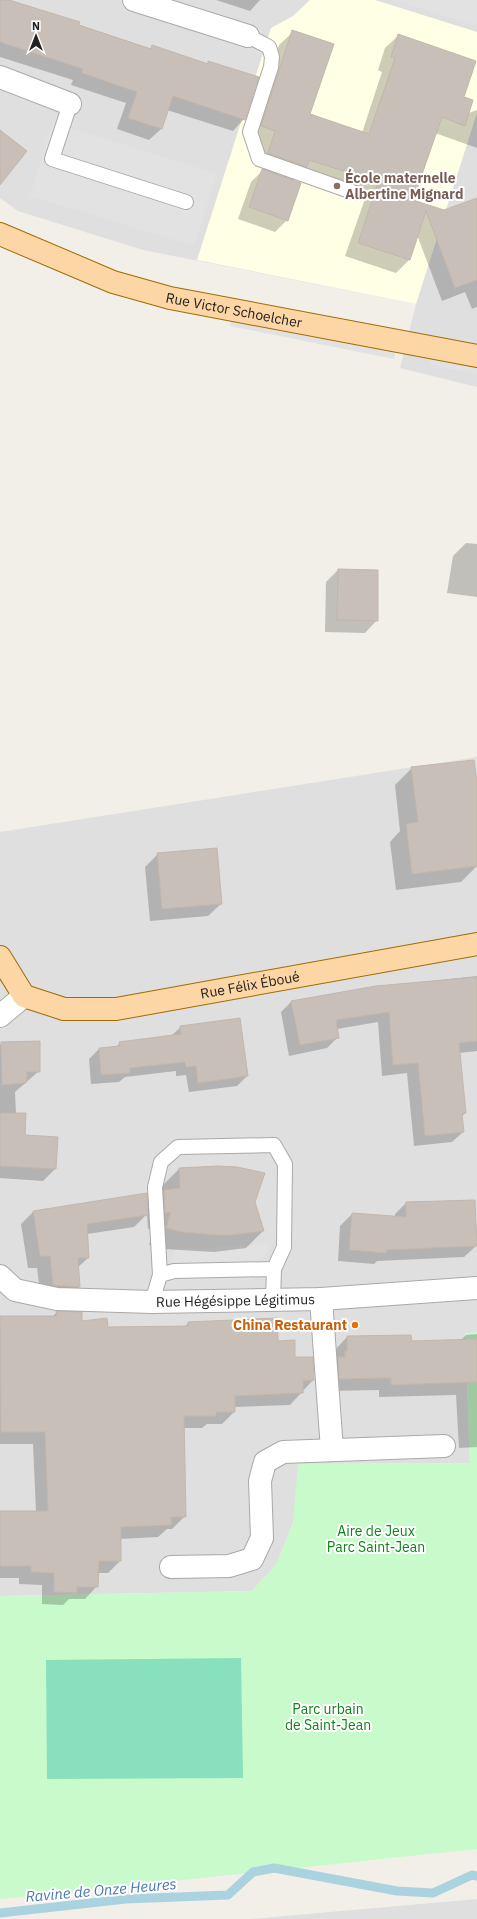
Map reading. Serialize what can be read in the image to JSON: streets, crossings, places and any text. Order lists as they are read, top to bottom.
{
  "streets": {
    "main road": ["Rue Victor Schoelcher", "Rue Félix Éboué"],
    "street": ["Rue Hégésippe Légitimus"]
  },
  "water": ["Ravine de Onze Heures"],
  "parks": ["Aire de Jeux Parc Saint-Jean", "Parc urbain de Saint-Jean"],
  "places": ["École maternelle Albertine Mignard", "China Restaurant"],
  "north": "top"
}
